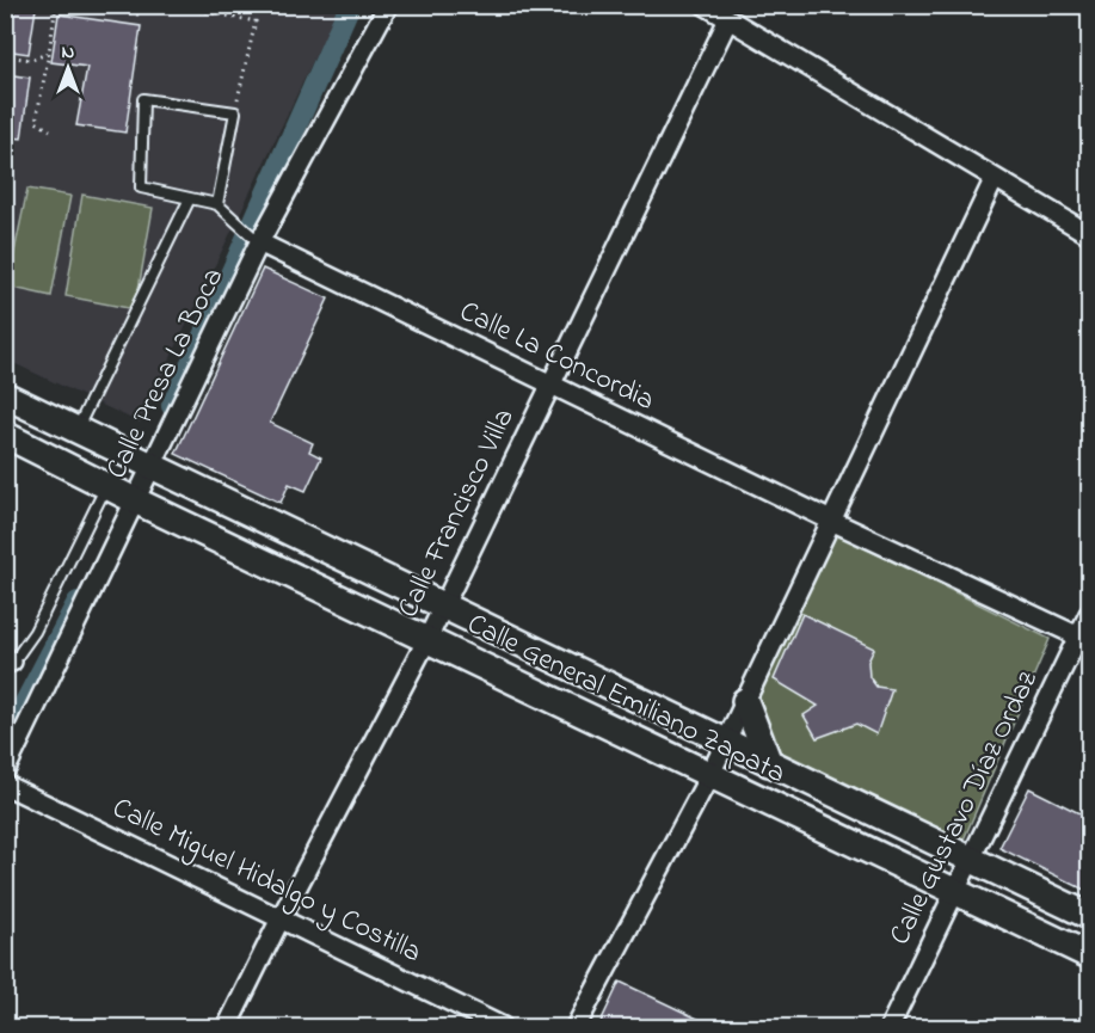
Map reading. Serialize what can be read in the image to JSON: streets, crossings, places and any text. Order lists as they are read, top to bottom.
{
  "streets": {
    "street": [
      "Calle La Concordia",
      "Calle Presa La Boca",
      "Calle Francisco Villa",
      "Calle General Emiliano Zapata",
      "Calle Gustavo Díaz Ordaz",
      "Calle Miguel Hidalgo y Costilla"
    ]
  },
  "crossings": [
    ["Calle La Concordia", "Calle Presa La Boca"],
    ["Calle La Concordia", "Calle Francisco Villa"],
    ["Calle La Concordia", "Calle Gustavo Díaz Ordaz"],
    ["Calle Presa La Boca", "Calle General Emiliano Zapata"],
    ["Calle Francisco Villa", "Calle General Emiliano Zapata"],
    ["Calle Francisco Villa", "Calle Miguel Hidalgo y Costilla"],
    ["Calle General Emiliano Zapata", "Calle Gustavo Díaz Ordaz"]
  ],
  "north": "top"
}
